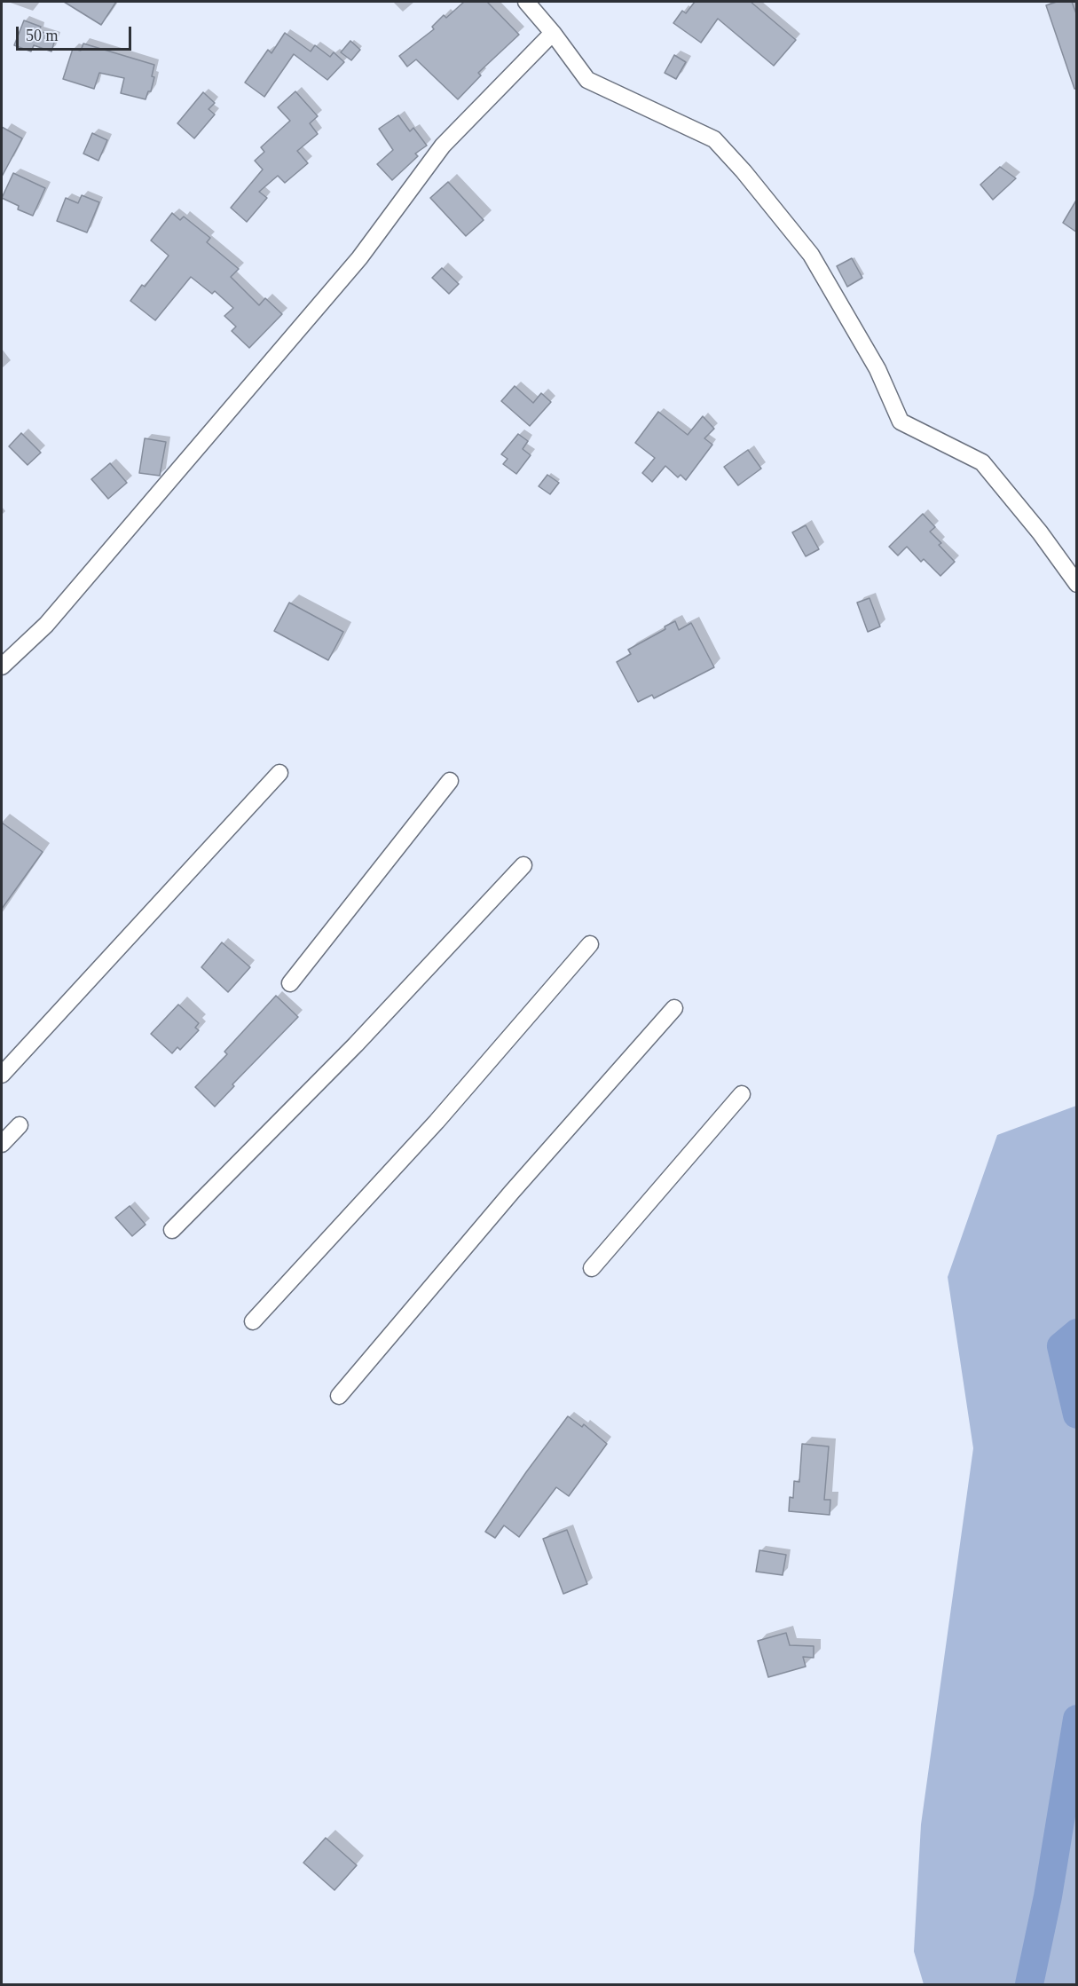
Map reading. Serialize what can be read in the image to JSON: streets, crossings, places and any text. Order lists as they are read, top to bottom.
{
  "scale_bar": "50 m"
}
